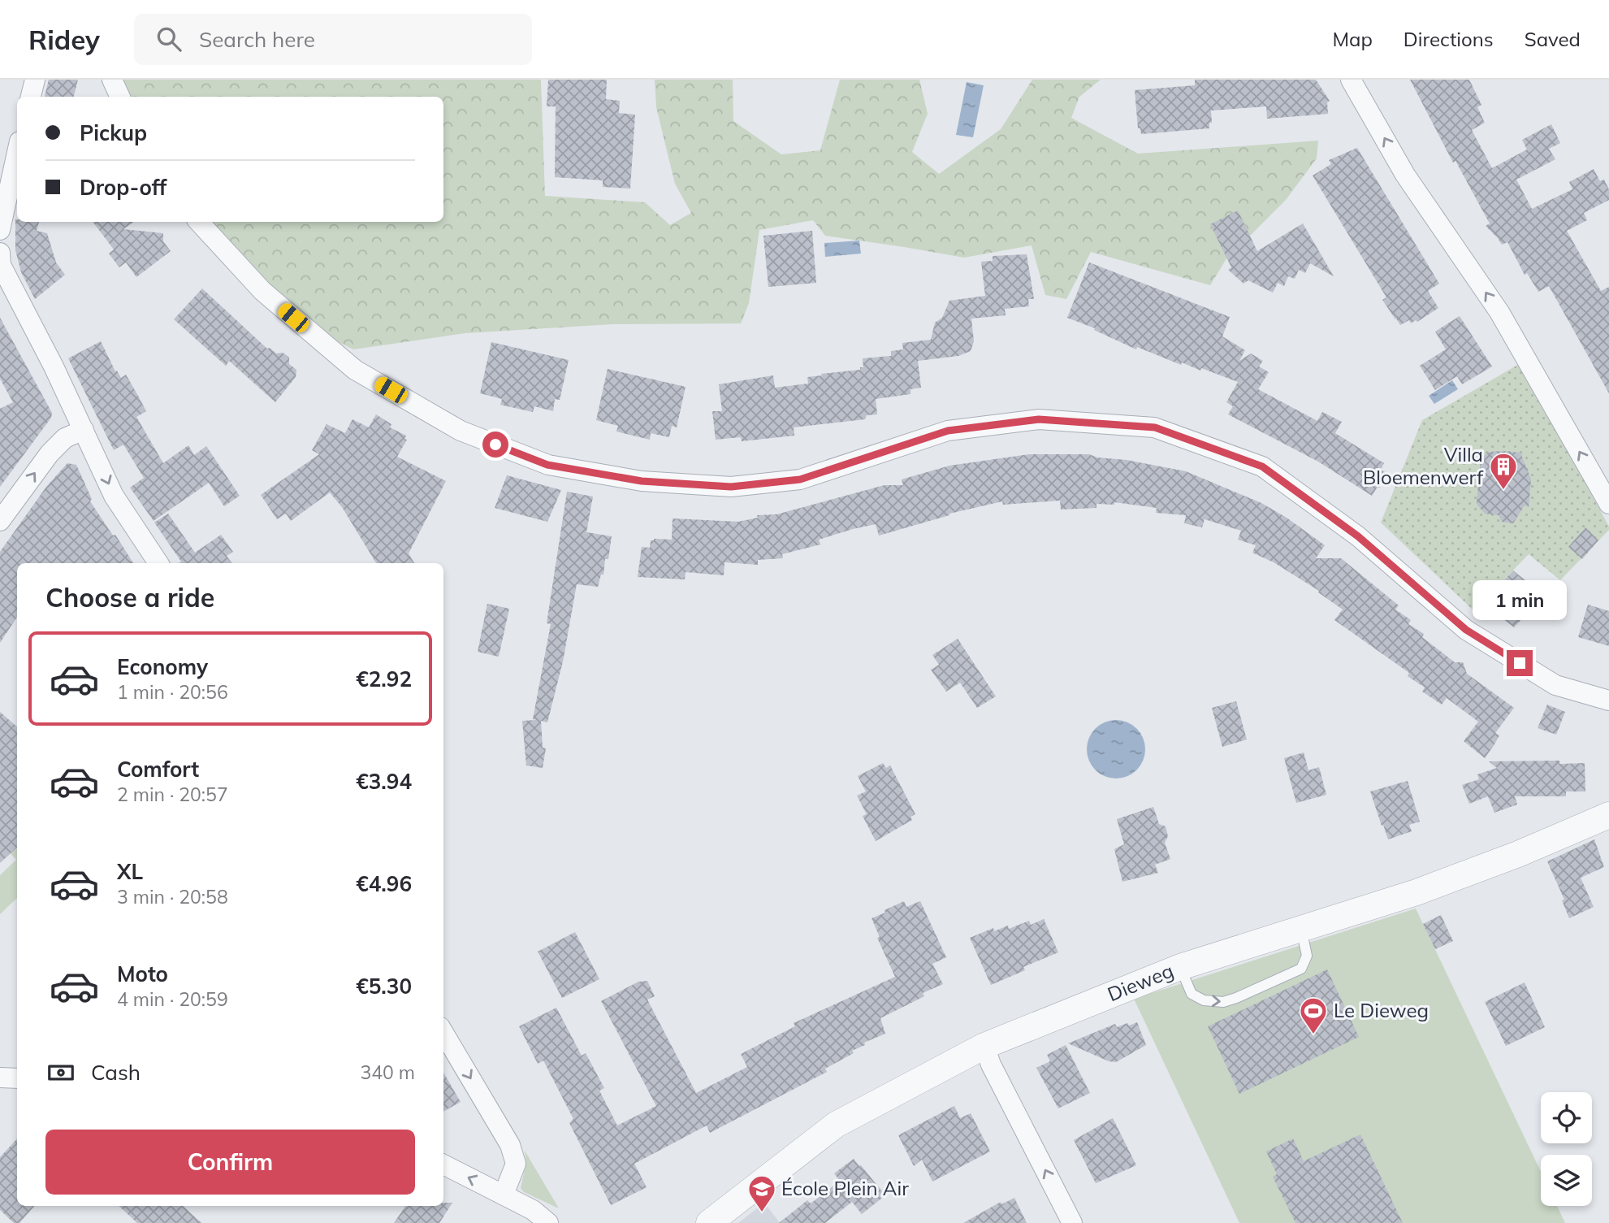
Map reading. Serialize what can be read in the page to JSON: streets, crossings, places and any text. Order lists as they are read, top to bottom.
{
  "streets": {
    "street": ["Dieweg"]
  },
  "places": {
    "building": ["Villa Bloemenwerf"],
    "sports": ["Le Dieweg"],
    "school or university": ["École Plein Air"]
  },
  "page": {
    "header": "Ridey",
    "search": "Search here",
    "nav": ["Map", "Directions", "Saved"],
    "banner": ["Pickup", "Drop-off"],
    "heading": "Choose a ride",
    "bubble": "1 min",
    "list": [
      {
        "name": "Economy",
        "note": "1 min · 20:56",
        "value": "€2.92"
      },
      {
        "name": "Comfort",
        "note": "2 min · 20:57",
        "value": "€3.94"
      },
      {
        "name": "XL",
        "note": "3 min · 20:58",
        "value": "€4.96"
      },
      {
        "name": "Moto",
        "note": "4 min · 20:59",
        "value": "€5.30"
      }
    ],
    "pay": ["Cash", "340 m"],
    "buttons": "Confirm"
  }
}
